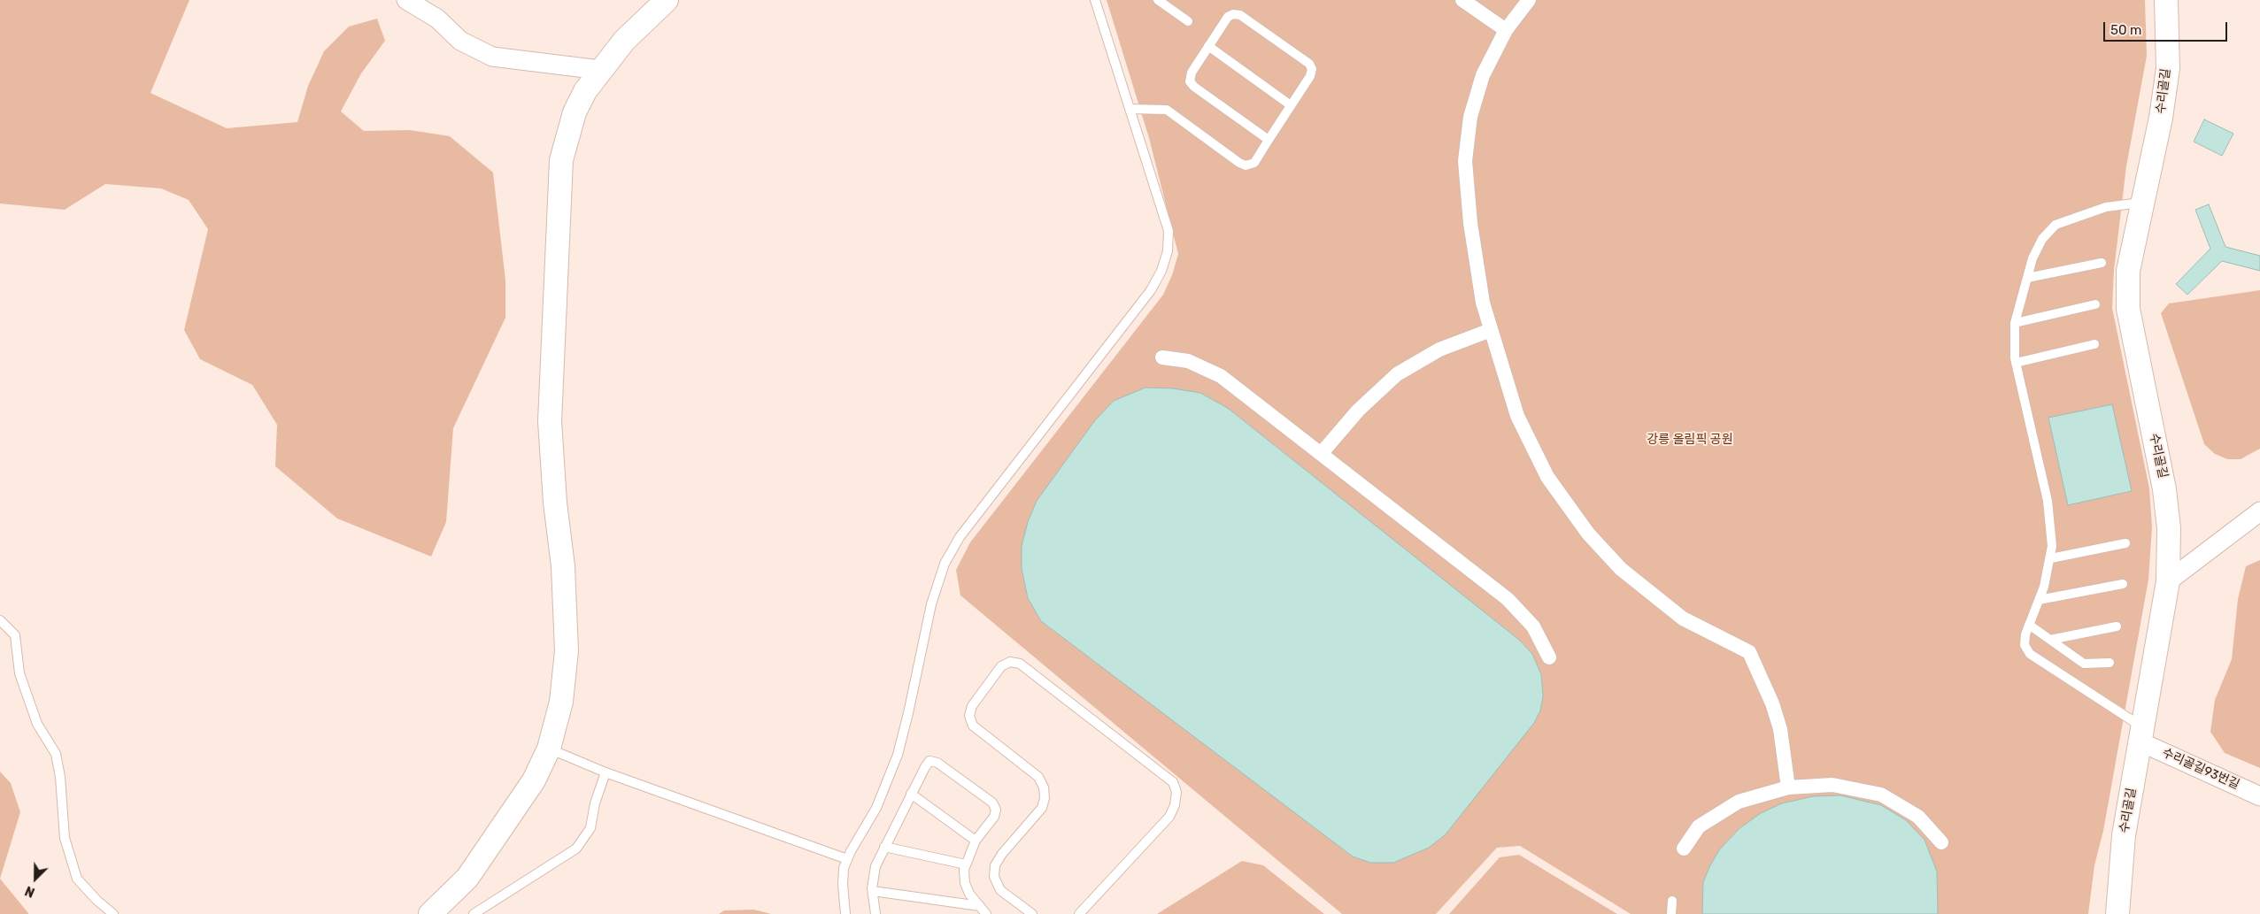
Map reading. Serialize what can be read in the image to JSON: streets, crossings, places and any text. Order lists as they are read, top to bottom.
{
  "streets": {
    "street": ["수리골길", "수리골길93번길"]
  },
  "crossings": [
    ["수리골길", "수리골길93번길"]
  ],
  "parks": ["강릉 올림픽 공원"],
  "scale_bar": "50 m",
  "north": "bottom left"
}
